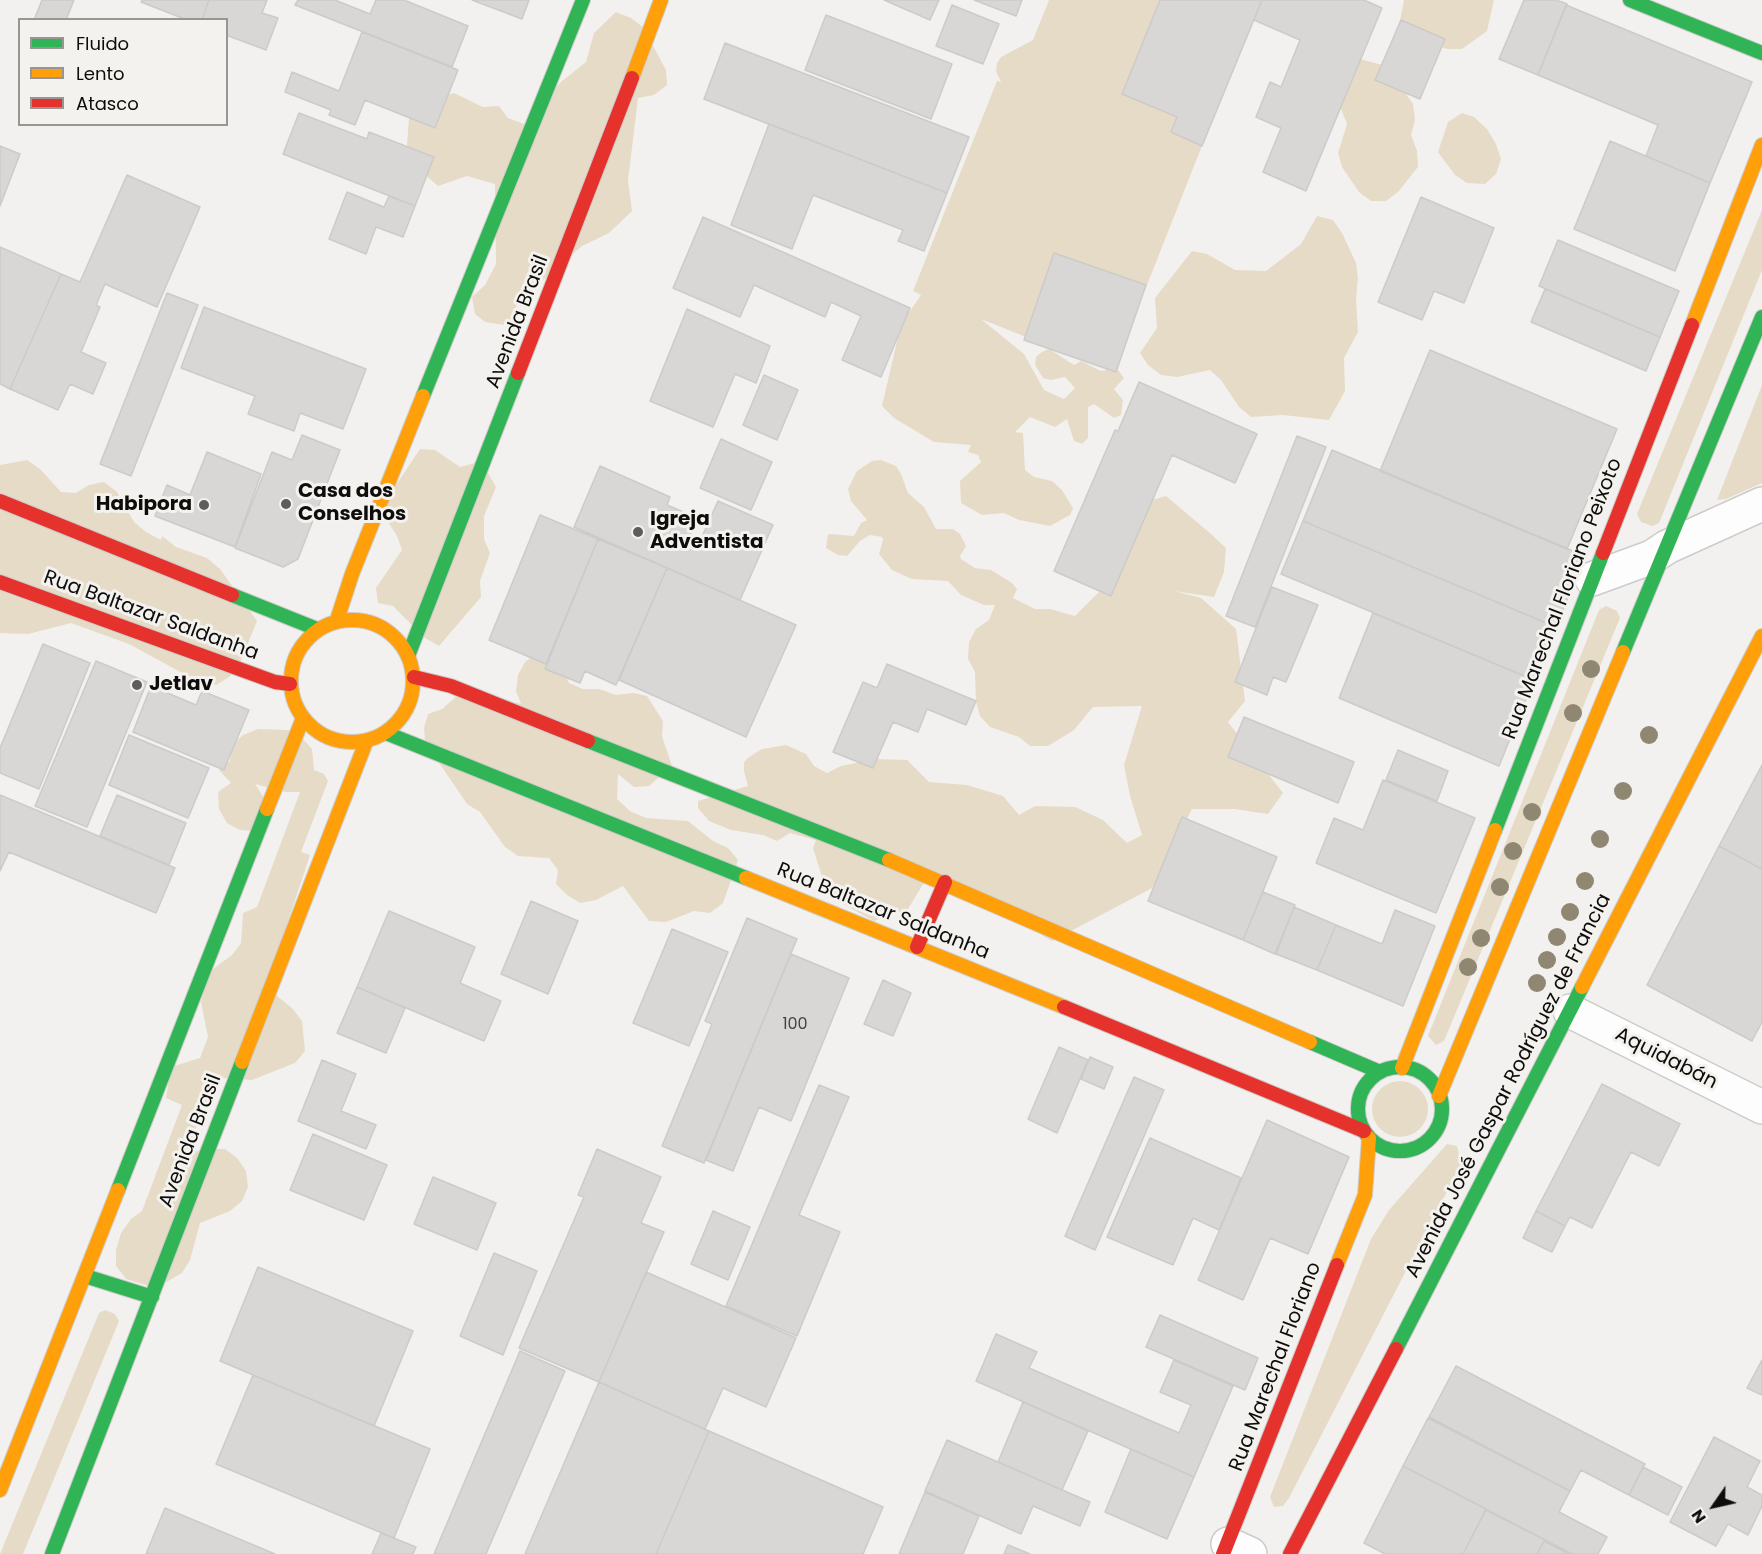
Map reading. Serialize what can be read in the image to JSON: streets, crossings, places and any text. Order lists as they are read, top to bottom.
{
  "streets": {
    "main road": [
      "Avenida Brasil",
      "Rua Marechal Floriano Peixoto",
      "Rua Baltazar Saldanha",
      "Avenida José Gaspar Rodríguez de Francia",
      "Rua Marechal Floriano"
    ],
    "street": ["Aquidabán"]
  },
  "crossings": [
    ["Avenida Brasil", "Rua Baltazar Saldanha"],
    ["Rua Marechal Floriano Peixoto", "Rua Baltazar Saldanha"],
    ["Rua Marechal Floriano Peixoto", "Rua Marechal Floriano"],
    ["Rua Baltazar Saldanha", "Rua Marechal Floriano"],
    ["Aquidabán", "Avenida José Gaspar Rodríguez de Francia"]
  ],
  "places": [
    "Casa dos Conselhos",
    "Habipora",
    "Igreja Adventista",
    "Jetlav"
  ],
  "house_numbers": ["100"],
  "legend": ["Fluido", "Lento", "Atasco"],
  "north": "bottom left"
}
